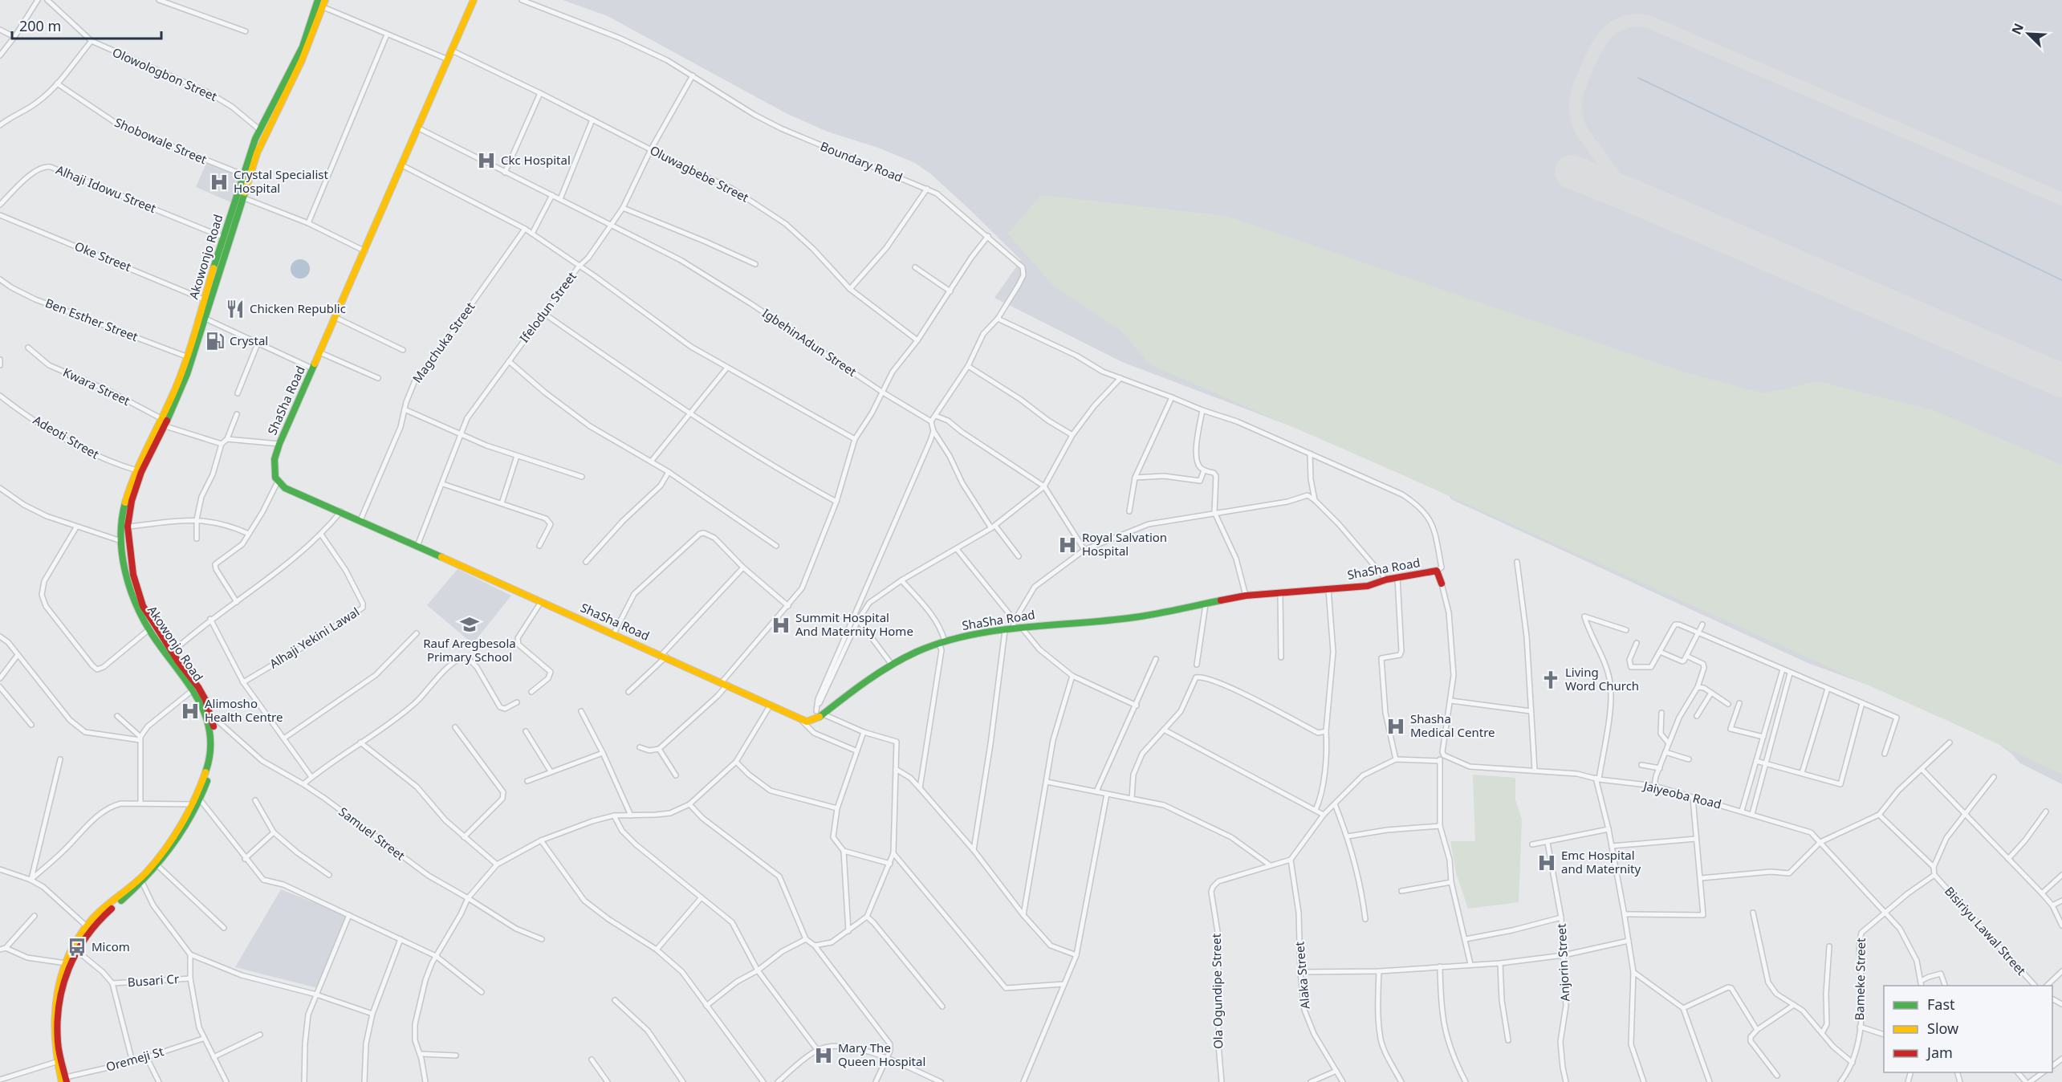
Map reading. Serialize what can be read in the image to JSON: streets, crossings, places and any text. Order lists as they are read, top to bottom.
{
  "streets": {
    "main road": ["Akowonjo Road", "ShaSha Road"],
    "street": [
      "Olowologbon Street",
      "Shobowale Street",
      "Boundary Road",
      "Oluwagbebe Street",
      "Alhaji Idowu Street",
      "Oke Street",
      "Ifelodun Street",
      "Ben Esther Street",
      "Magchuka Street",
      "IgbehinAdun Street",
      "Kwara Street",
      "Adeoti Street",
      "Alhaji Yekini Lawal",
      "Jaiyeoba Road",
      "Samuel Street",
      "Bisiriyu Lawal Street",
      "Anjorin Street",
      "Alaka Street",
      "Bameke Street",
      "Busari Cr",
      "Ola Ogundipe Street",
      "Oremeji St"
    ]
  },
  "crossings": [
    ["Olowologbon Street", "Akowonjo Road"],
    ["Shobowale Street", "Akowonjo Road"],
    ["Boundary Road", "Ifelodun Street"],
    ["Boundary Road", "IgbehinAdun Street"],
    ["Oluwagbebe Street", "Ifelodun Street"],
    ["Oluwagbebe Street", "ShaSha Road"],
    ["Alhaji Idowu Street", "Akowonjo Road"],
    ["Oke Street", "Akowonjo Road"],
    ["Akowonjo Road", "Ben Esther Street"],
    ["Akowonjo Road", "Kwara Street"],
    ["Akowonjo Road", "Adeoti Street"],
    ["Akowonjo Road", "Samuel Street"],
    ["Akowonjo Road", "Busari Cr"],
    ["Akowonjo Road", "Oremeji St"],
    ["Ifelodun Street", "IgbehinAdun Street"],
    ["Ifelodun Street", "ShaSha Road"],
    ["Magchuka Street", "ShaSha Road"],
    ["IgbehinAdun Street", "ShaSha Road"],
    ["Jaiyeoba Road", "Bameke Street"],
    ["Bisiriyu Lawal Street", "Bameke Street"],
    ["Alaka Street", "Ola Ogundipe Street"]
  ],
  "places": {
    "hospital": [
      "Ckc Hospital",
      "Crystal Specialist Hospital",
      "Royal Salvation Hospital",
      "Summit Hospital And Maternity Home",
      "Alimosho Health Centre",
      "Shasha Medical Centre",
      "Emc Hospital and Maternity",
      "Mary The Queen Hospital"
    ],
    "restaurant": ["Chicken Republic"],
    "fuel station": ["Crystal"],
    "school or university": ["Rauf Aregbesola Primary School"],
    "church": ["Living Word Church"],
    "bus stop": ["Micom"]
  },
  "legend": ["Fast", "Slow", "Jam"],
  "scale_bar": "200 m",
  "north": "top left"
}
